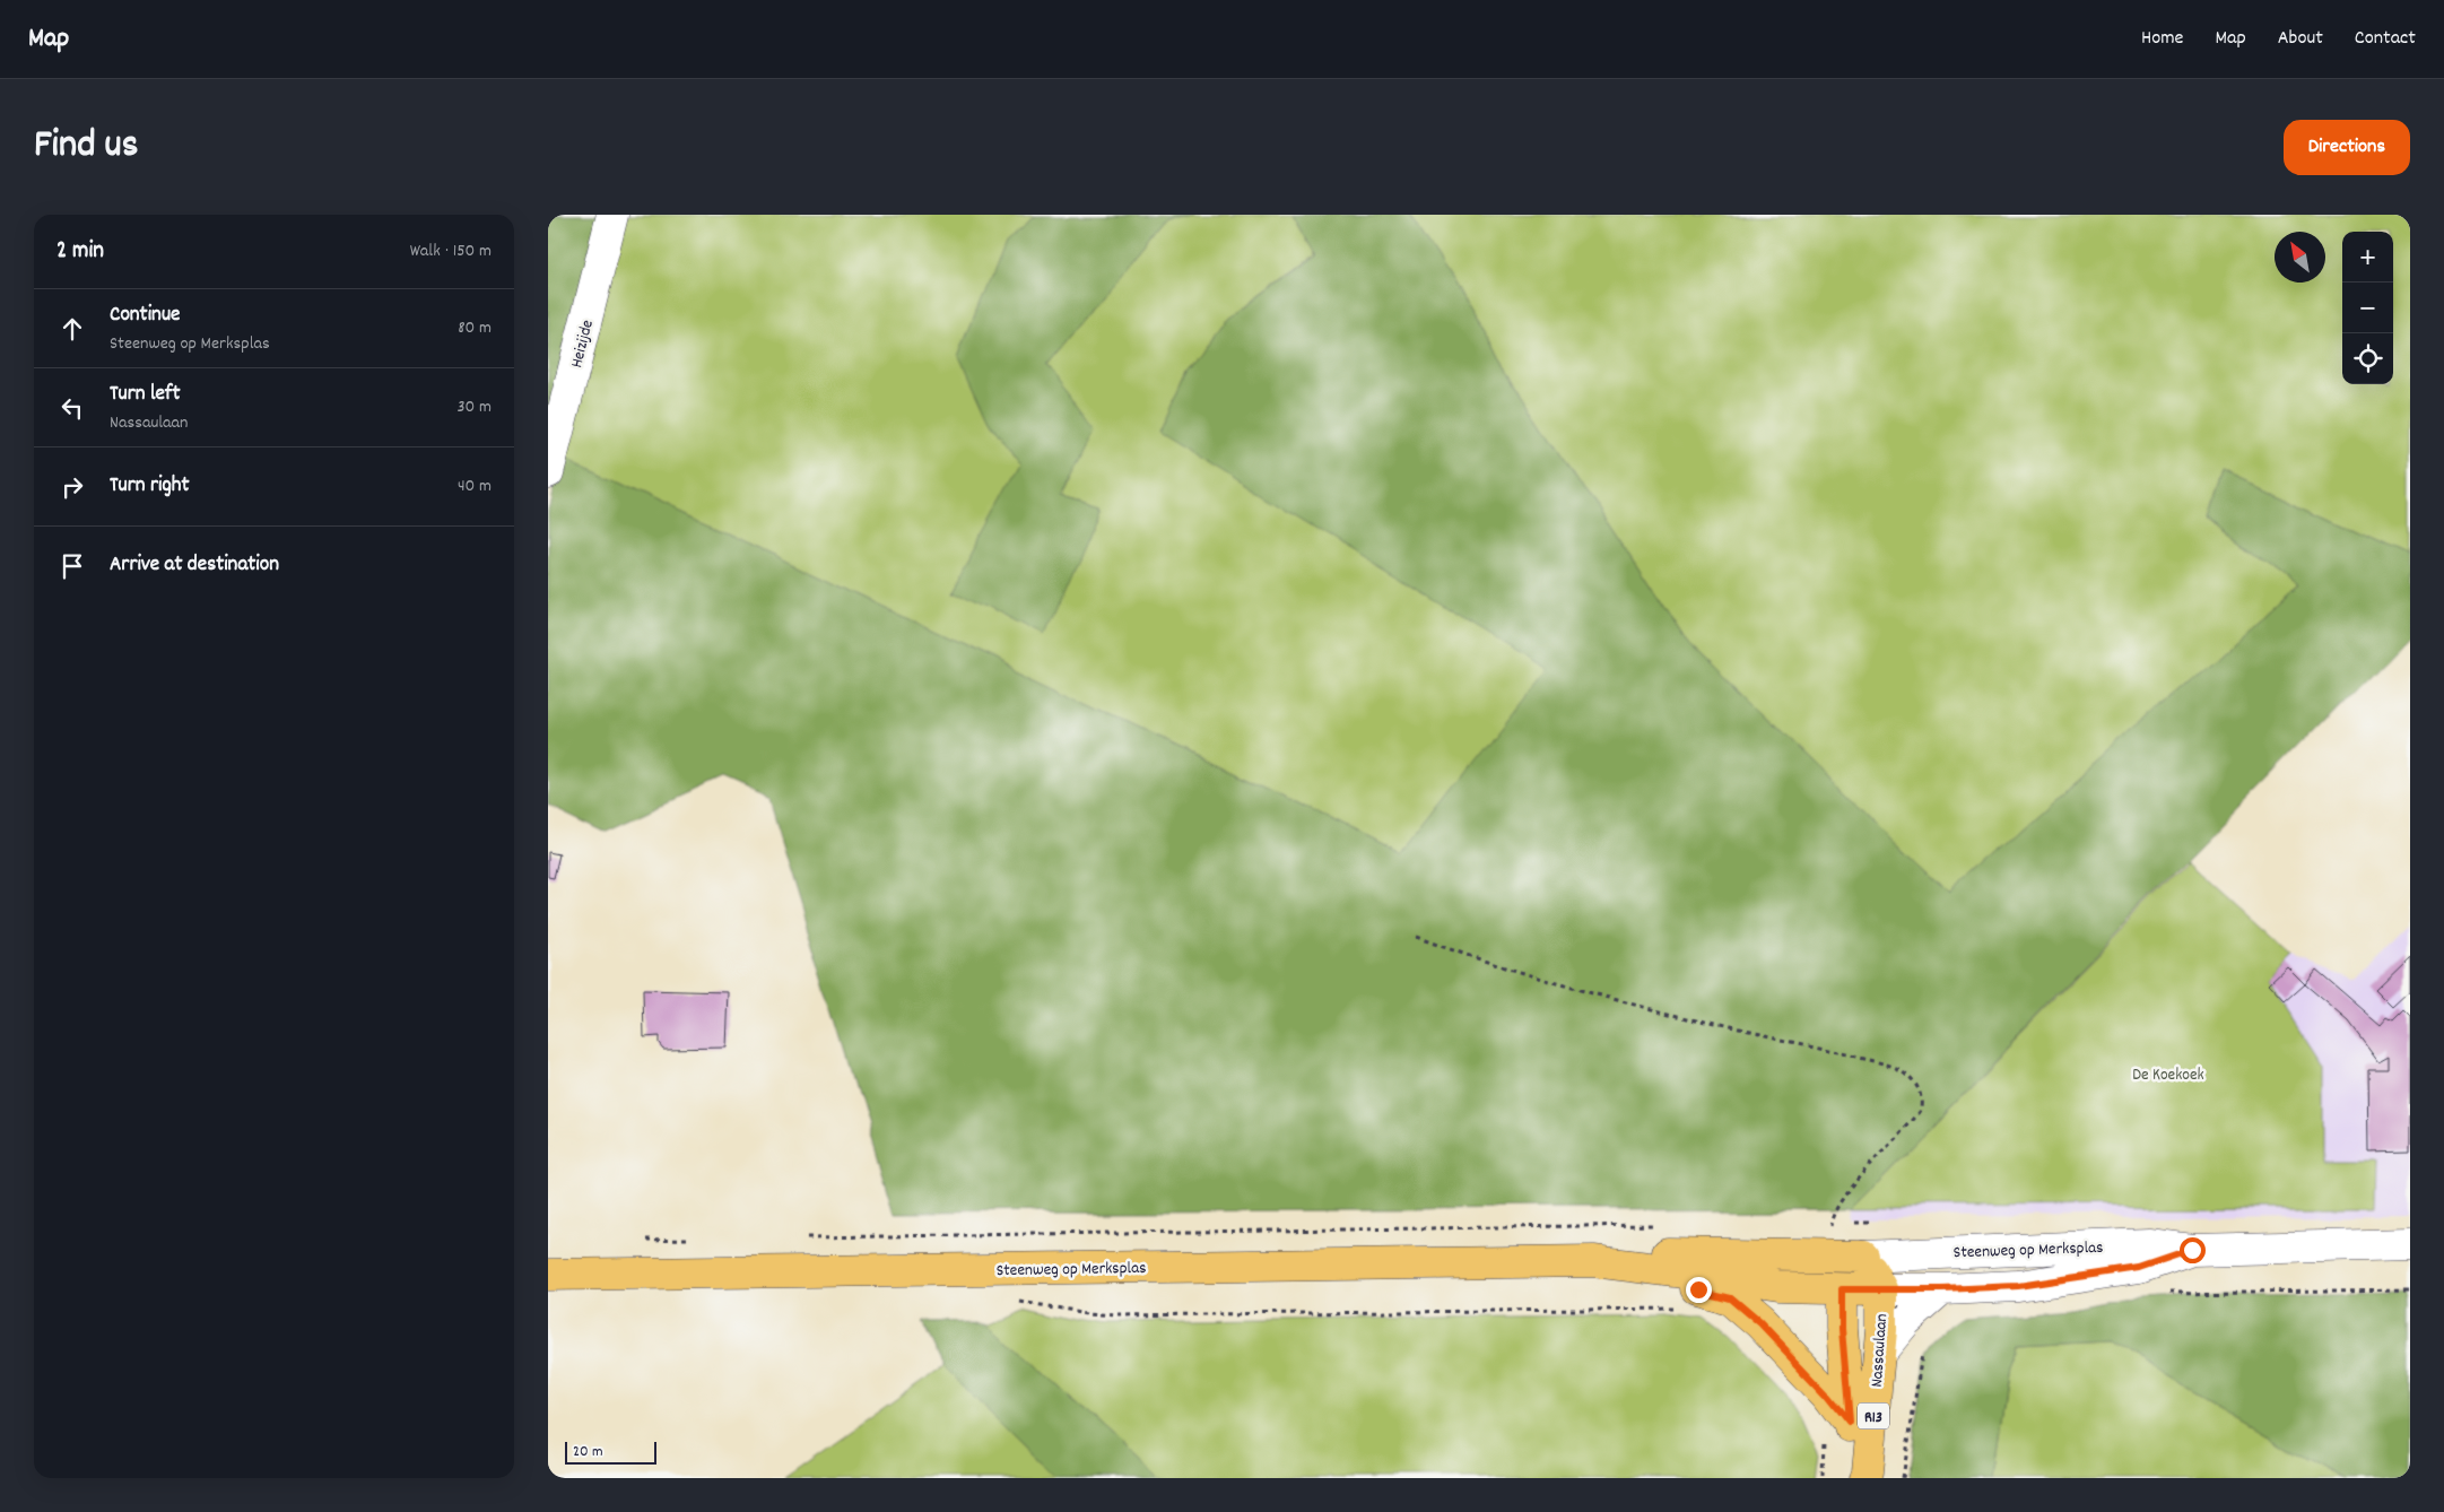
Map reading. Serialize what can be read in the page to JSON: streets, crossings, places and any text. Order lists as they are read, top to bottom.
{
  "streets": {
    "main road": ["Steenweg op Merksplas", "Nassaulaan", "R13"],
    "street": ["Heizijde"]
  },
  "crossings": [
    ["Steenweg op Merksplas", "Nassaulaan"]
  ],
  "parks": ["De Koekoek"],
  "scale_bar": "20 m",
  "north": "top left",
  "page": {
    "header": "Map",
    "nav": [
      "Home",
      "Map",
      "About",
      "Contact"
    ],
    "title": "Find us",
    "buttons": "Directions",
    "heading": ["2 min", "Walk · 150 m"],
    "map_buttons": ["+", "−"],
    "list": [
      ["Continue", "Steenweg op Merksplas", "80 m"],
      ["Turn left", "Nassaulaan", "30 m"],
      ["Turn right", "40 m"],
      "Arrive at destination"
    ],
    "scale": "20 m"
  }
}
